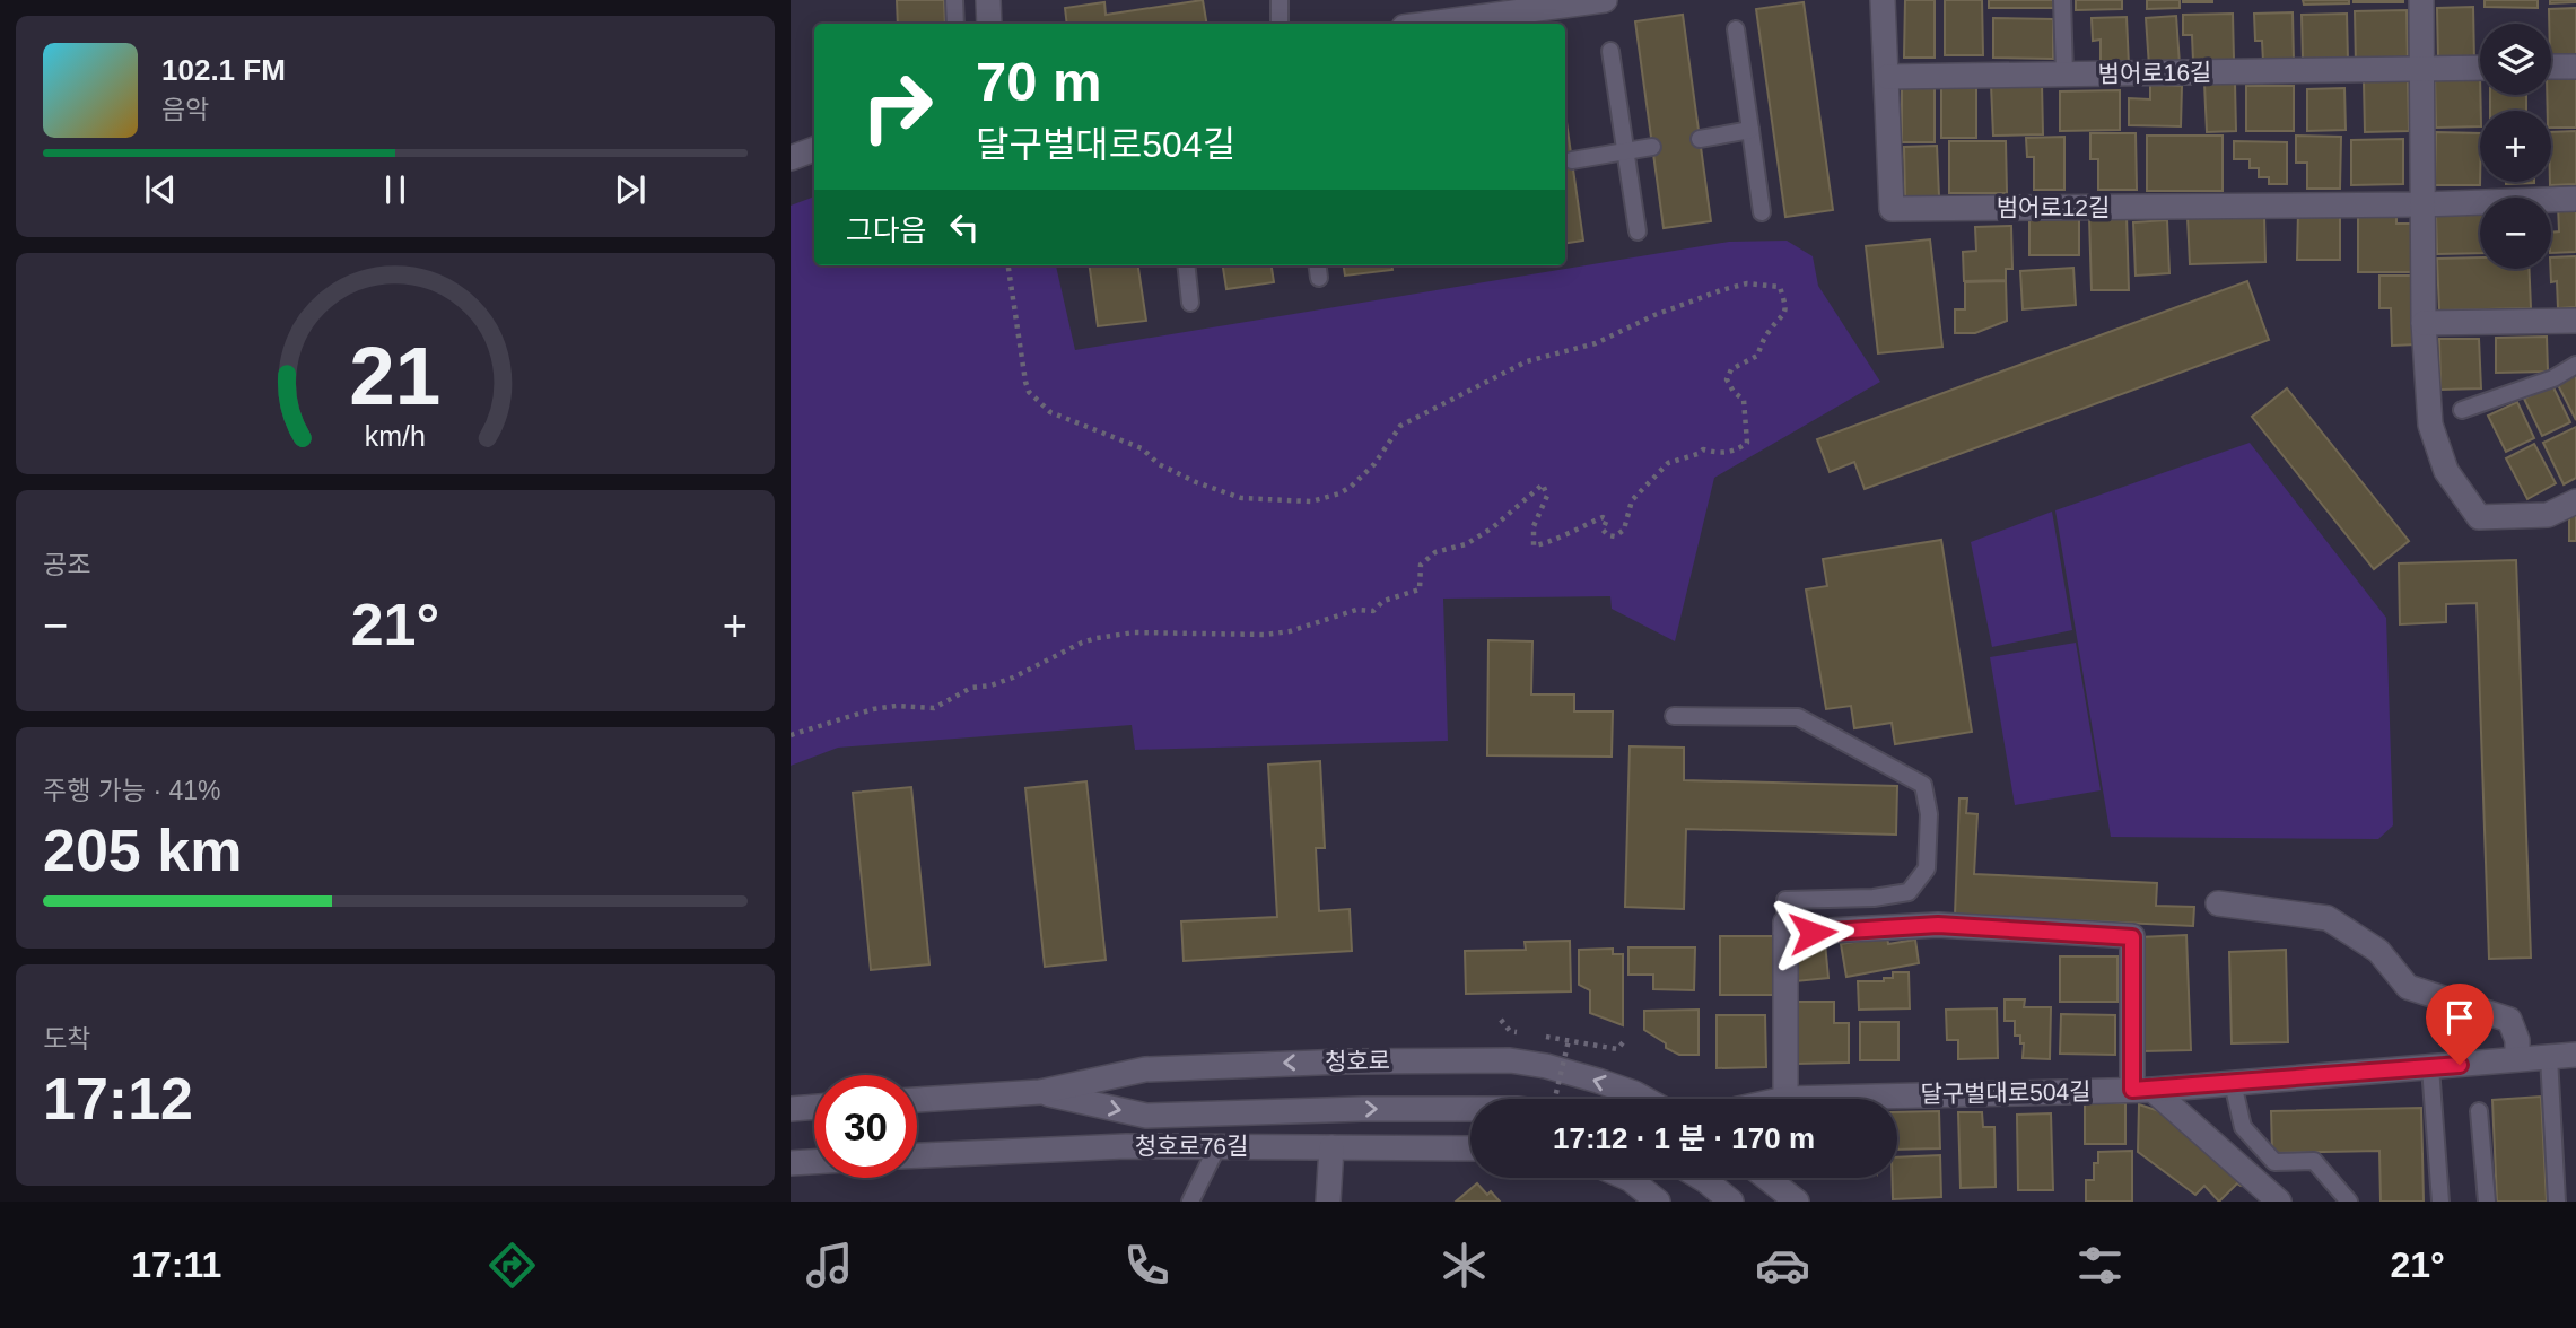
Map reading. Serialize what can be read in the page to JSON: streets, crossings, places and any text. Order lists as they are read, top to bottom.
{
  "streets": {
    "street": [
      "범어로16길",
      "범어로12길",
      "청호로",
      "달구벌대로504길",
      "청호로76길"
    ]
  },
  "crossings": [
    ["범어로16길", "범어로12길"]
  ],
  "page": {
    "map_buttons": ["+", "−"],
    "turn": ["70 m", "달구벌대로504길"],
    "song": ["102.1 FM", "음악"],
    "then": "그다음",
    "tile": [
      "공조",
      ["주행 가능 · 41%", "205 km"],
      ["도착", "17:12"]
    ],
    "heat": ["−", "21°", "+"],
    "limit": "30",
    "trip": "17:12 · 1 분 · 170 m",
    "tabs": ["17:11", "21°"],
    "gauge": ["21", "km/h"]
  }
}
